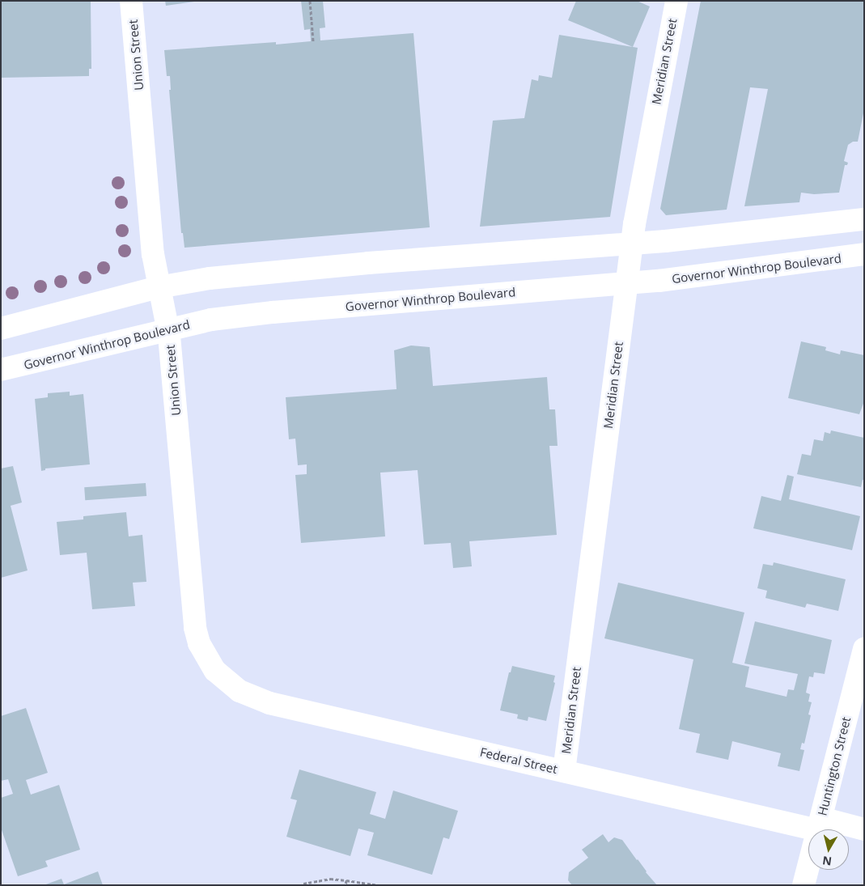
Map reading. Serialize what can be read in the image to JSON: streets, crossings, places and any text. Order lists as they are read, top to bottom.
{
  "streets": {
    "street": [
      "Union Street",
      "Meridian Street",
      "Governor Winthrop Boulevard",
      "Federal Street",
      "Huntington Street"
    ]
  },
  "crossings": [
    ["Union Street", "Governor Winthrop Boulevard"],
    ["Union Street", "Federal Street"],
    ["Meridian Street", "Governor Winthrop Boulevard"],
    ["Meridian Street", "Federal Street"],
    ["Federal Street", "Huntington Street"]
  ],
  "north": "bottom"
}
